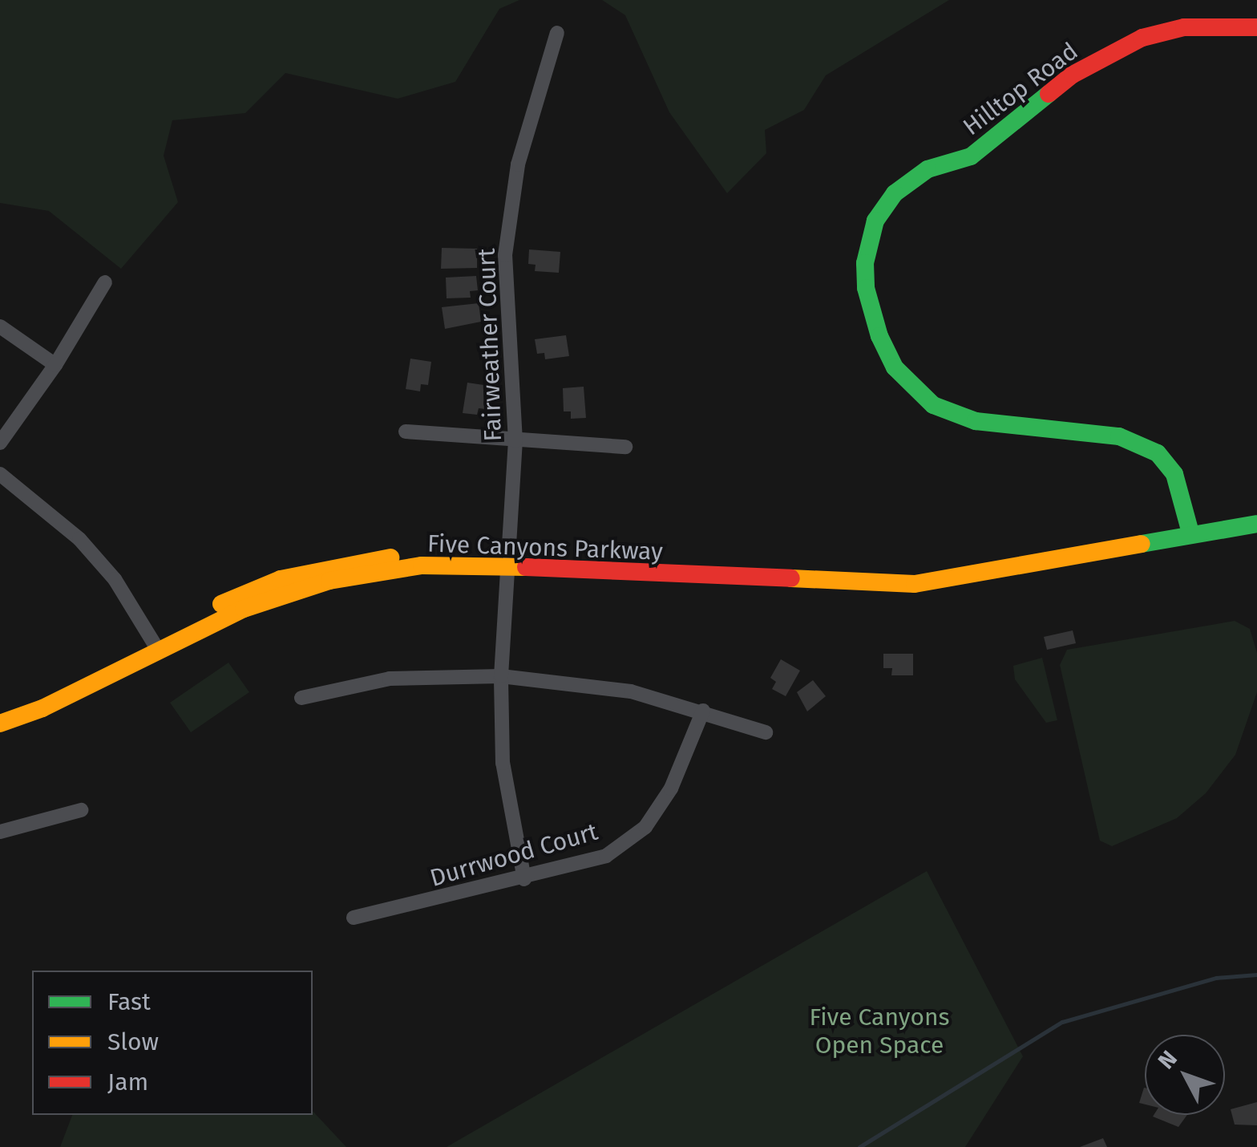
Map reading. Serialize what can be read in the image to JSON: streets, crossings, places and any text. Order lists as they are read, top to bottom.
{
  "streets": {
    "main road": ["Hilltop Road", "Five Canyons Parkway"],
    "street": ["Fairweather Court", "Durrwood Court"]
  },
  "crossings": [
    ["Hilltop Road", "Five Canyons Parkway"],
    ["Fairweather Court", "Five Canyons Parkway"],
    ["Fairweather Court", "Durrwood Court"]
  ],
  "parks": ["Five Canyons Open Space"],
  "legend": ["Fast", "Slow", "Jam"],
  "north": "top left"
}
